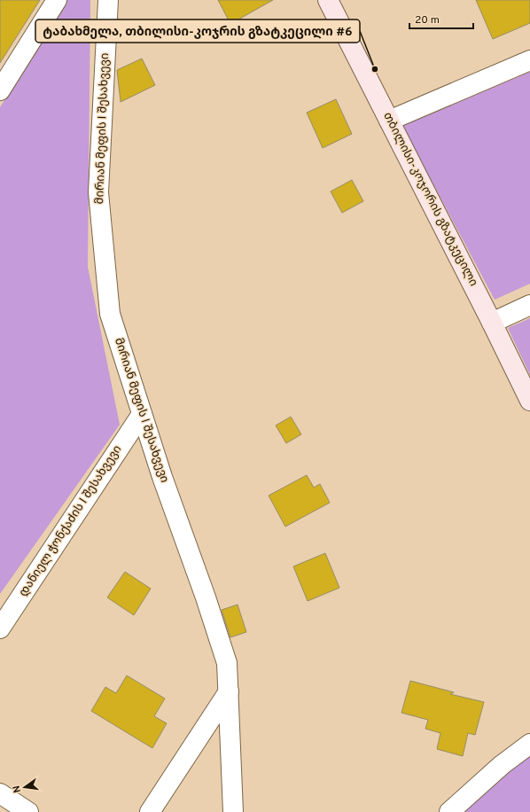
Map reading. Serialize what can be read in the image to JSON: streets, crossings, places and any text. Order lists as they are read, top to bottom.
{
  "streets": {
    "main road": ["თბილისი-კოჯორის გზატკეცილი"],
    "street": ["მირიან მეფის I შესახვევი", "დანიელ ჭონქაძის I შესახვევი"]
  },
  "crossings": [
    ["მირიან მეფის I შესახვევი", "დანიელ ჭონქაძის I შესახვევი"]
  ],
  "places": ["ტაბახმელა, თბილისი-კოჯრის გზატკეცილი #6"],
  "scale_bar": "20 m",
  "north": "left"
}
